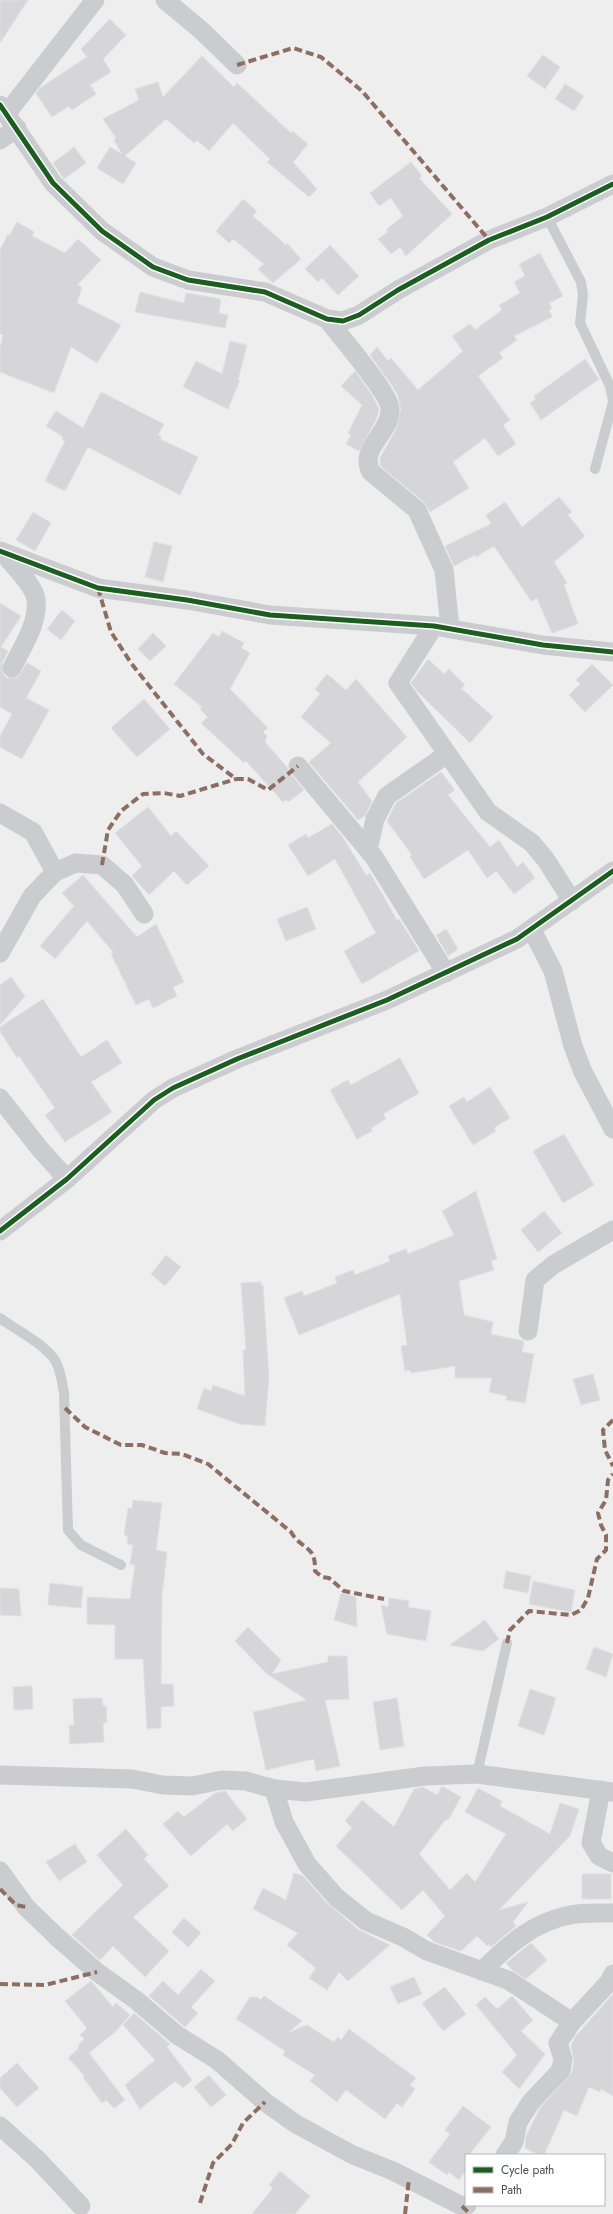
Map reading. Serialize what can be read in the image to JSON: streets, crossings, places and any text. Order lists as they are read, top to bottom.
{
  "legend": ["Cycle path", "Path"]
}
